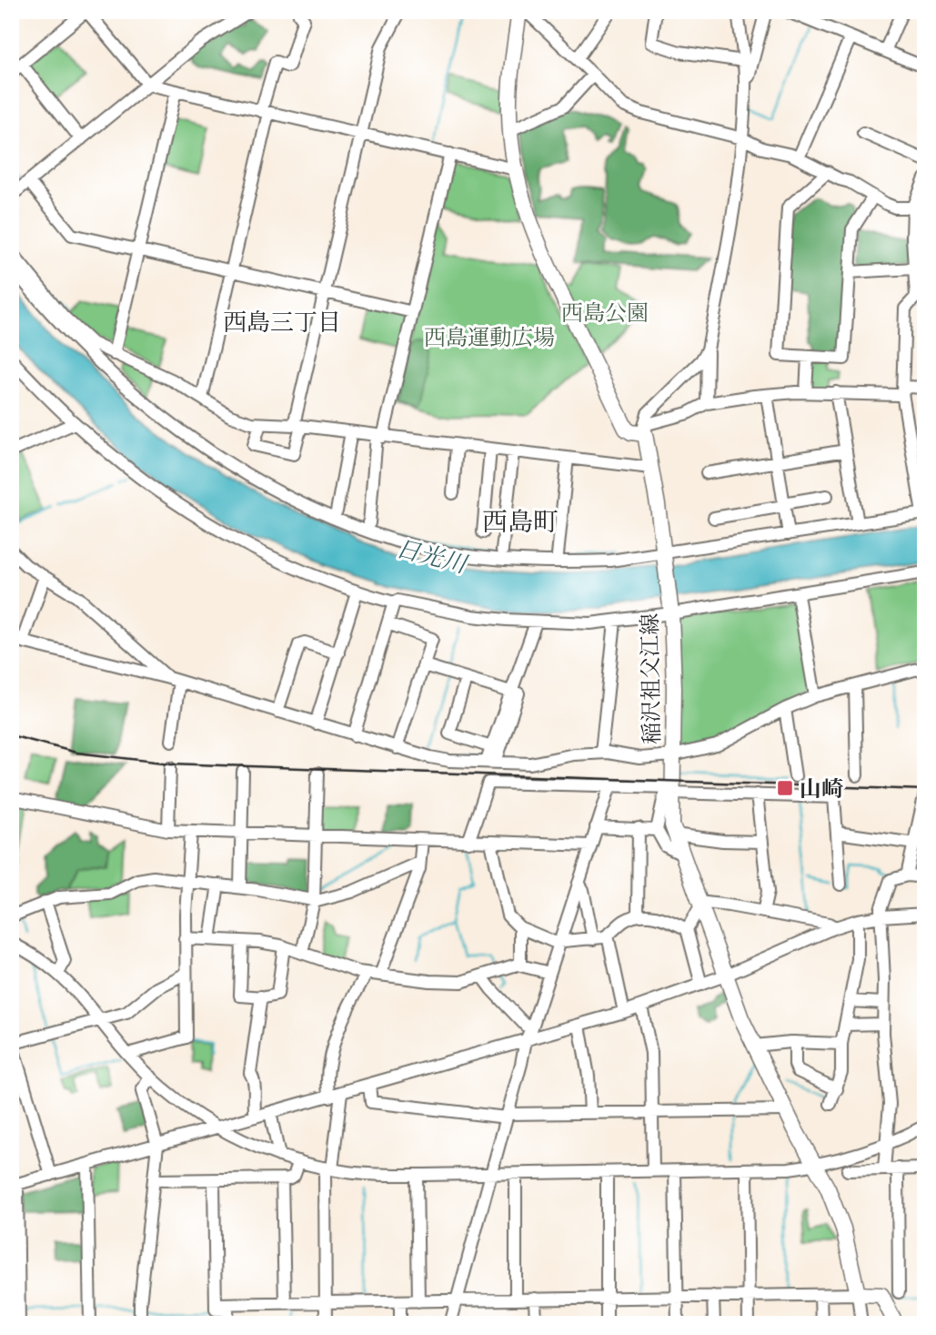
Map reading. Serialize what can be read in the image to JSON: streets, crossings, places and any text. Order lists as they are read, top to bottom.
{
  "streets": {
    "main road": ["稲沢祖父江線"]
  },
  "districts": ["西島三丁目", "西島町"],
  "water": ["日光川"],
  "parks": ["西島公園", "西島運動広場"],
  "places": {
    "transit": ["山崎"]
  }
}
